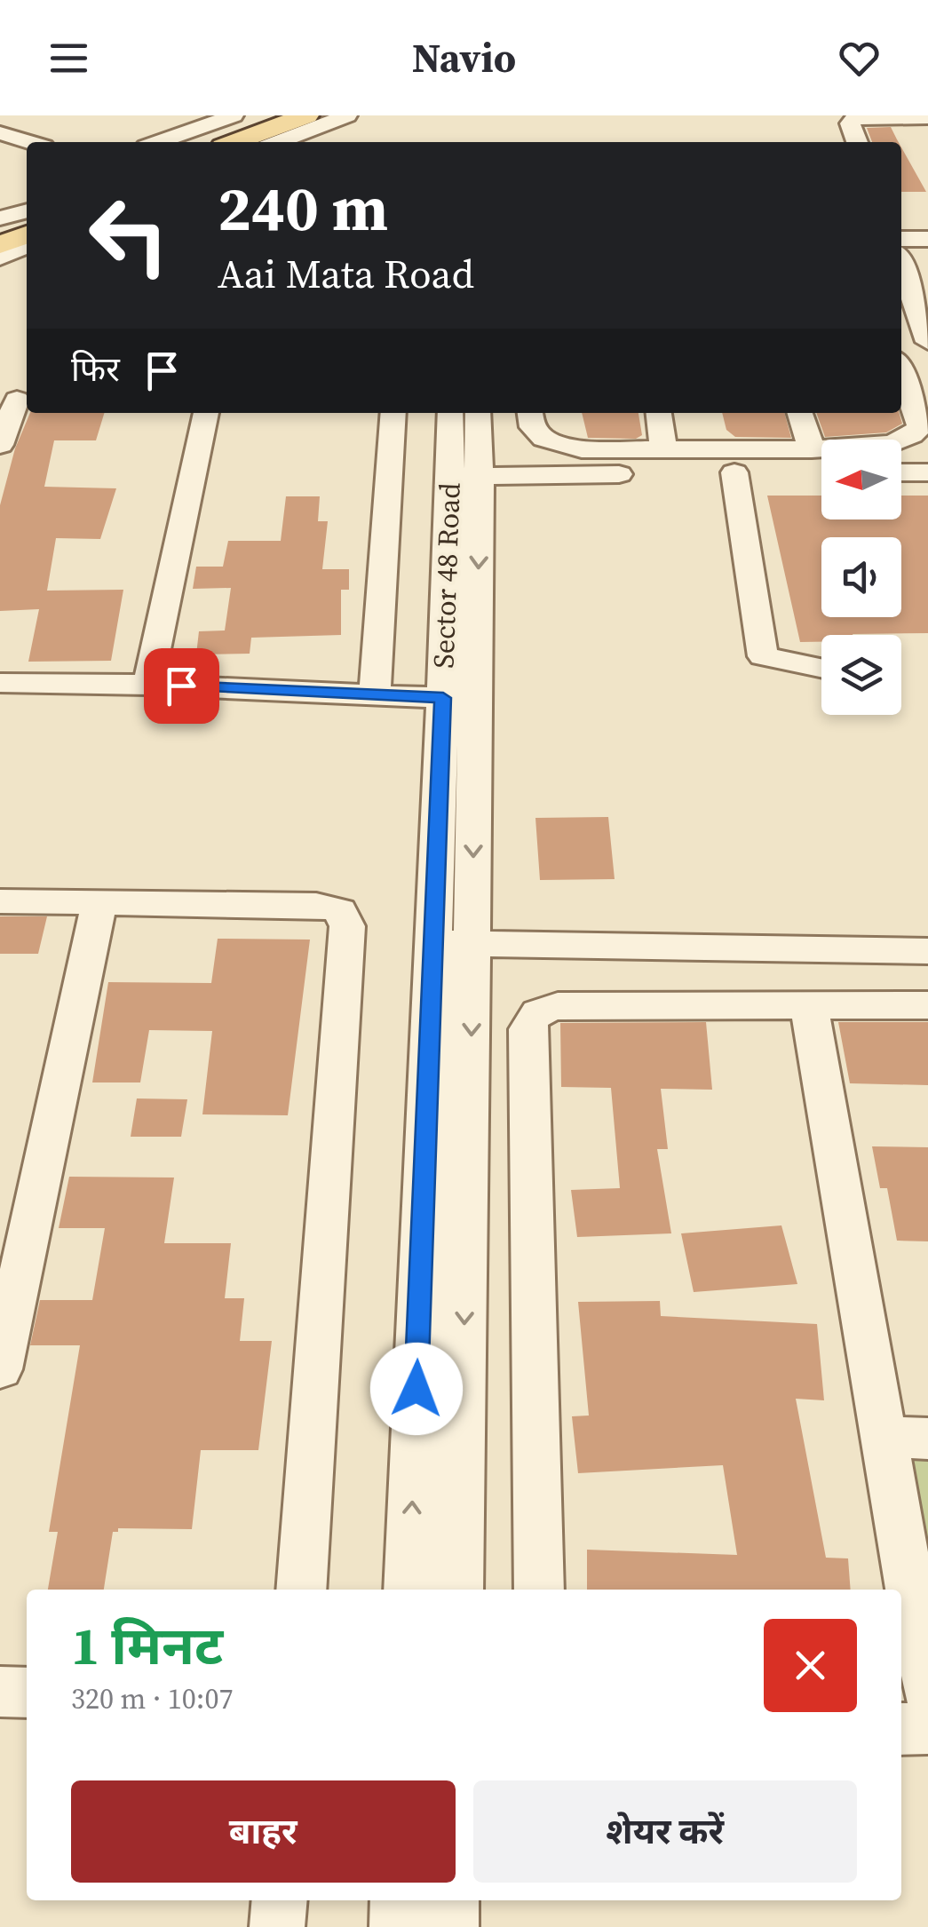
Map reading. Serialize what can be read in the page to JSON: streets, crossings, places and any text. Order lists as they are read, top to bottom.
{
  "streets": {
    "street": ["Sector 48 Road"]
  },
  "north": "left",
  "page": {
    "header": "Navio",
    "turn": ["240 m", "Aai Mata Road"],
    "then": "फिर",
    "heading": ["1 मिनट", "320 m · 10:07"],
    "buttons": ["बाहर", "शेयर करें"]
  }
}
